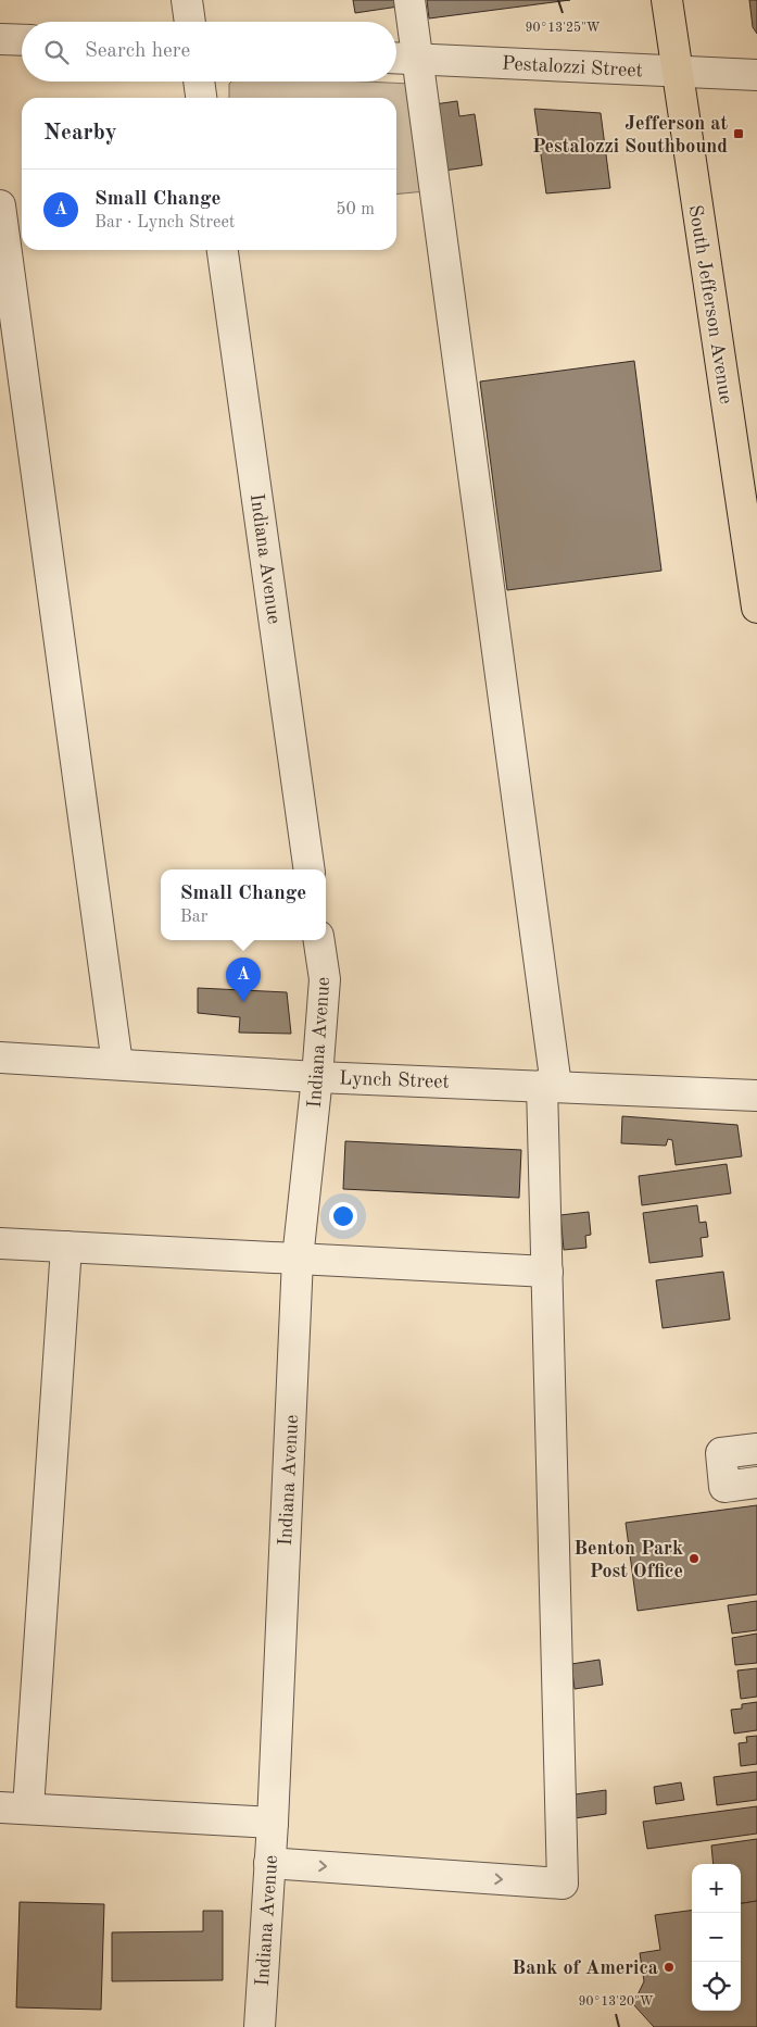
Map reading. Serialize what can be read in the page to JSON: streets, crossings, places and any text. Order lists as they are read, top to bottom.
{
  "streets": {
    "main road": ["South Jefferson Avenue"],
    "street": ["Pestalozzi Street", "Indiana Avenue", "Lynch Street"]
  },
  "crossings": [
    ["Pestalozzi Street", "South Jefferson Avenue"],
    ["Indiana Avenue", "Lynch Street"]
  ],
  "places": {
    "transit": ["Jefferson at Pestalozzi Southbound"],
    "other": ["Benton Park Post Office", "Bank of America"]
  },
  "page": {
    "search": "Search here",
    "heading": "Nearby",
    "list": [
      {
        "mark": "A",
        "name": "Small Change",
        "note": "Bar · Lynch Street",
        "value": "50 m"
      }
    ],
    "popup": ["Small Change", "Bar"],
    "pins": "A",
    "map_buttons": ["+", "−"]
  },
  "coordinates": ["90°13'25\"W", "90°13'20\"W"]
}
